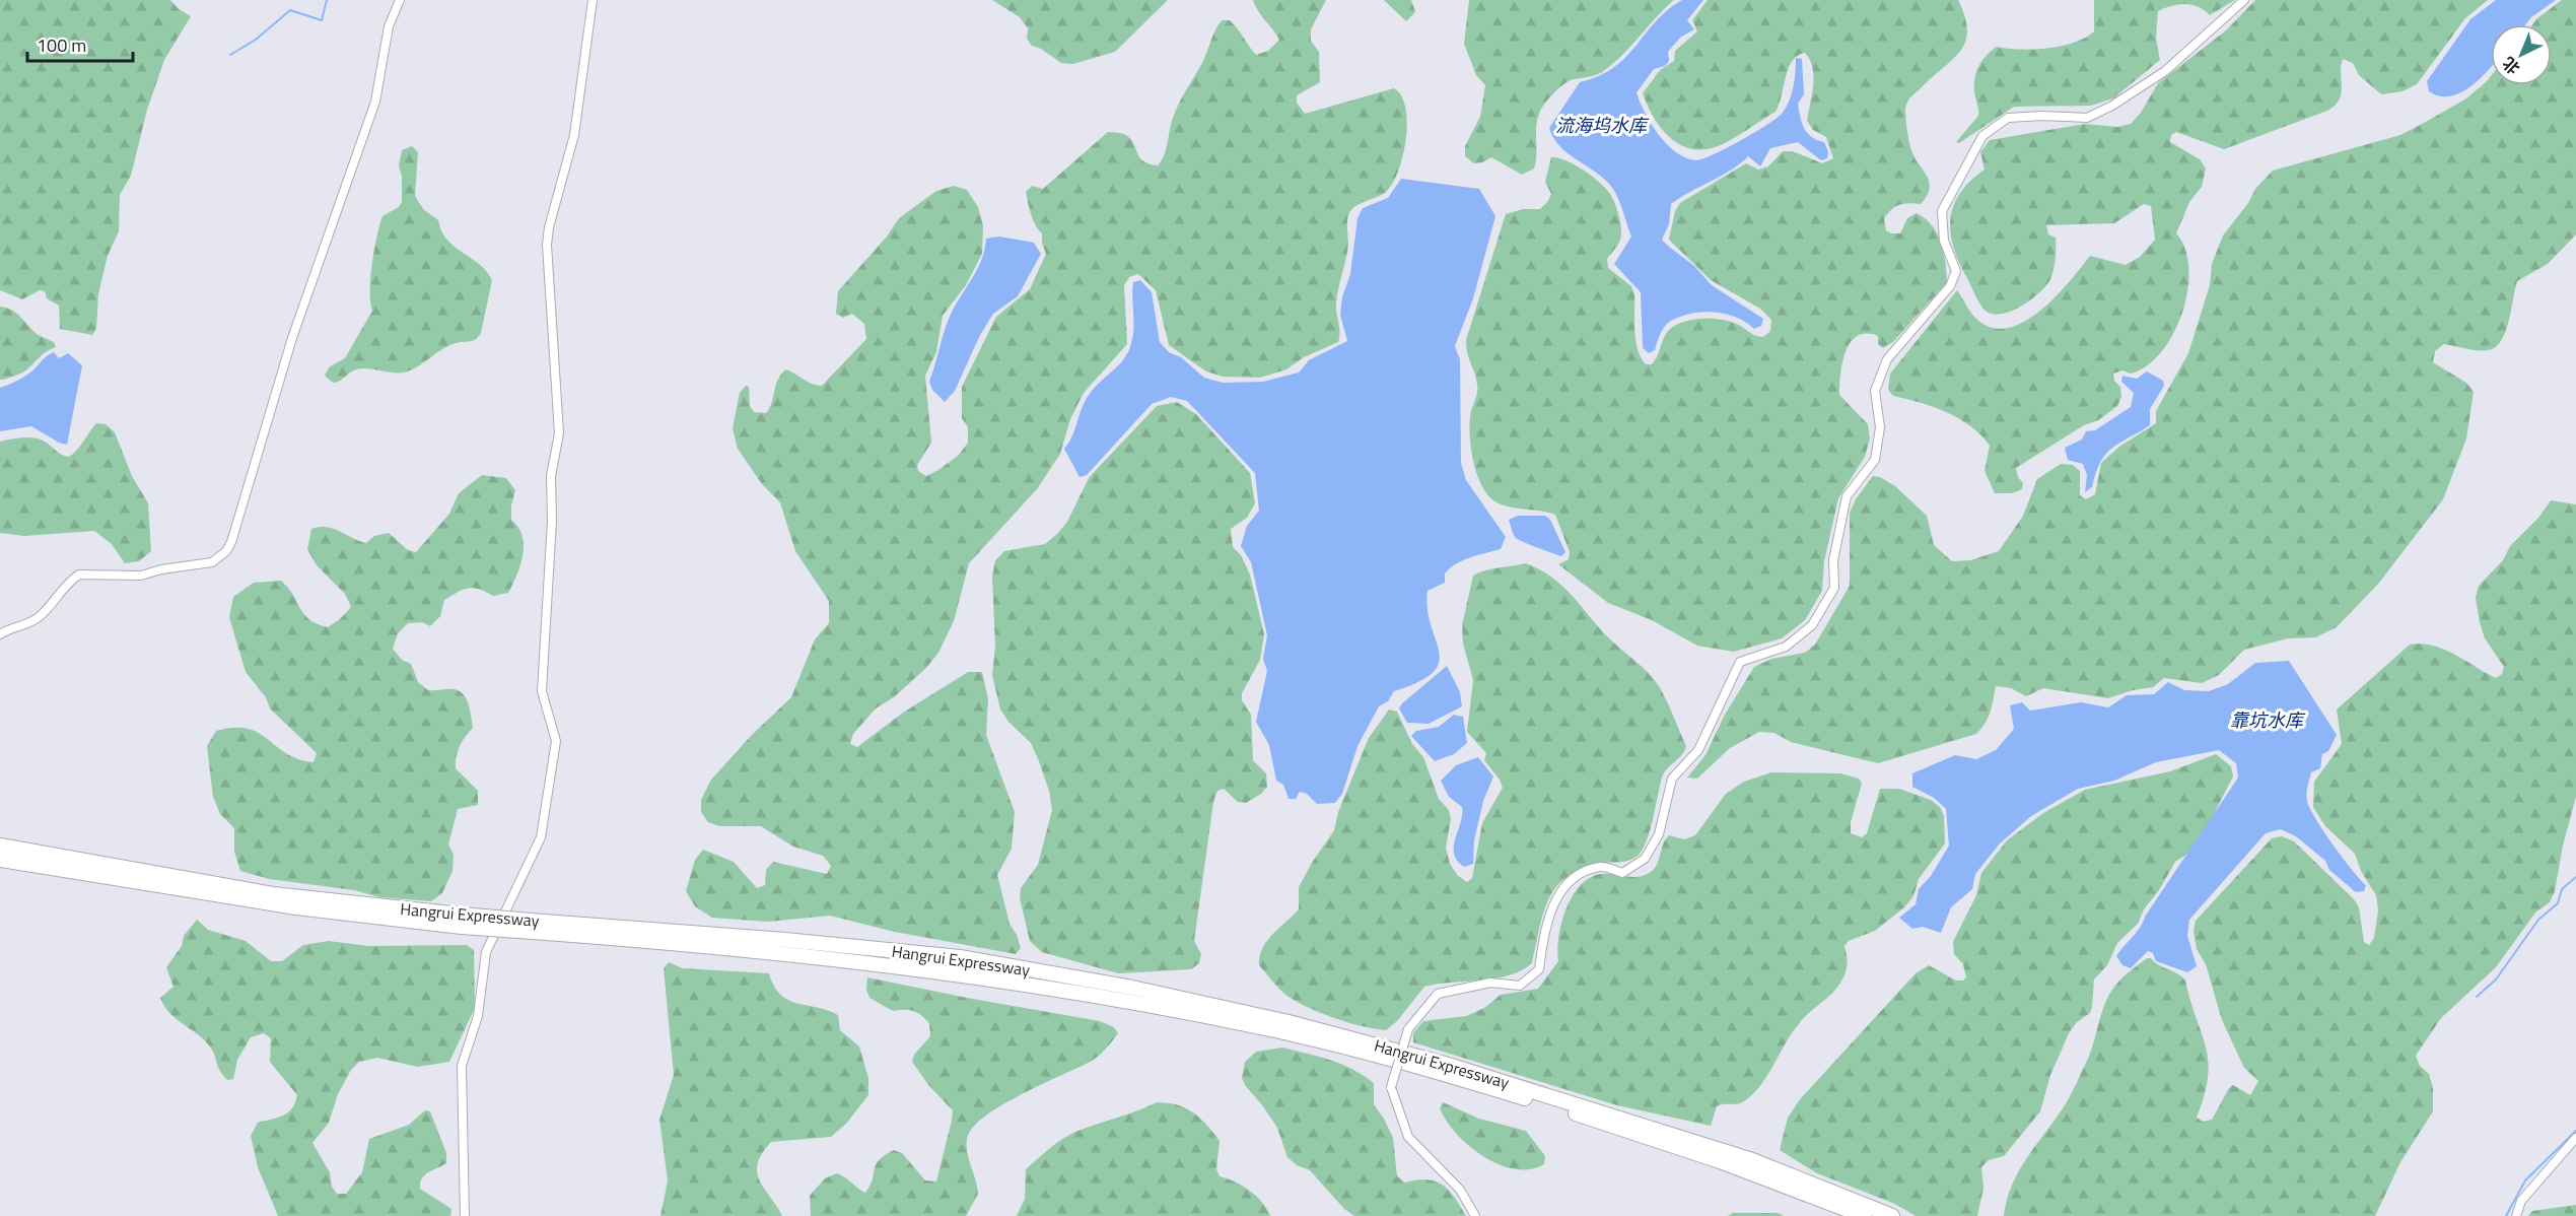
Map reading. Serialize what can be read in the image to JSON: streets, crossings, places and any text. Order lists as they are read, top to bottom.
{
  "streets": {
    "highway": ["Hangrui Expressway"]
  },
  "water": ["流海坞水库", "靠坑水库"],
  "scale_bar": "100 m",
  "north": "bottom left"
}
